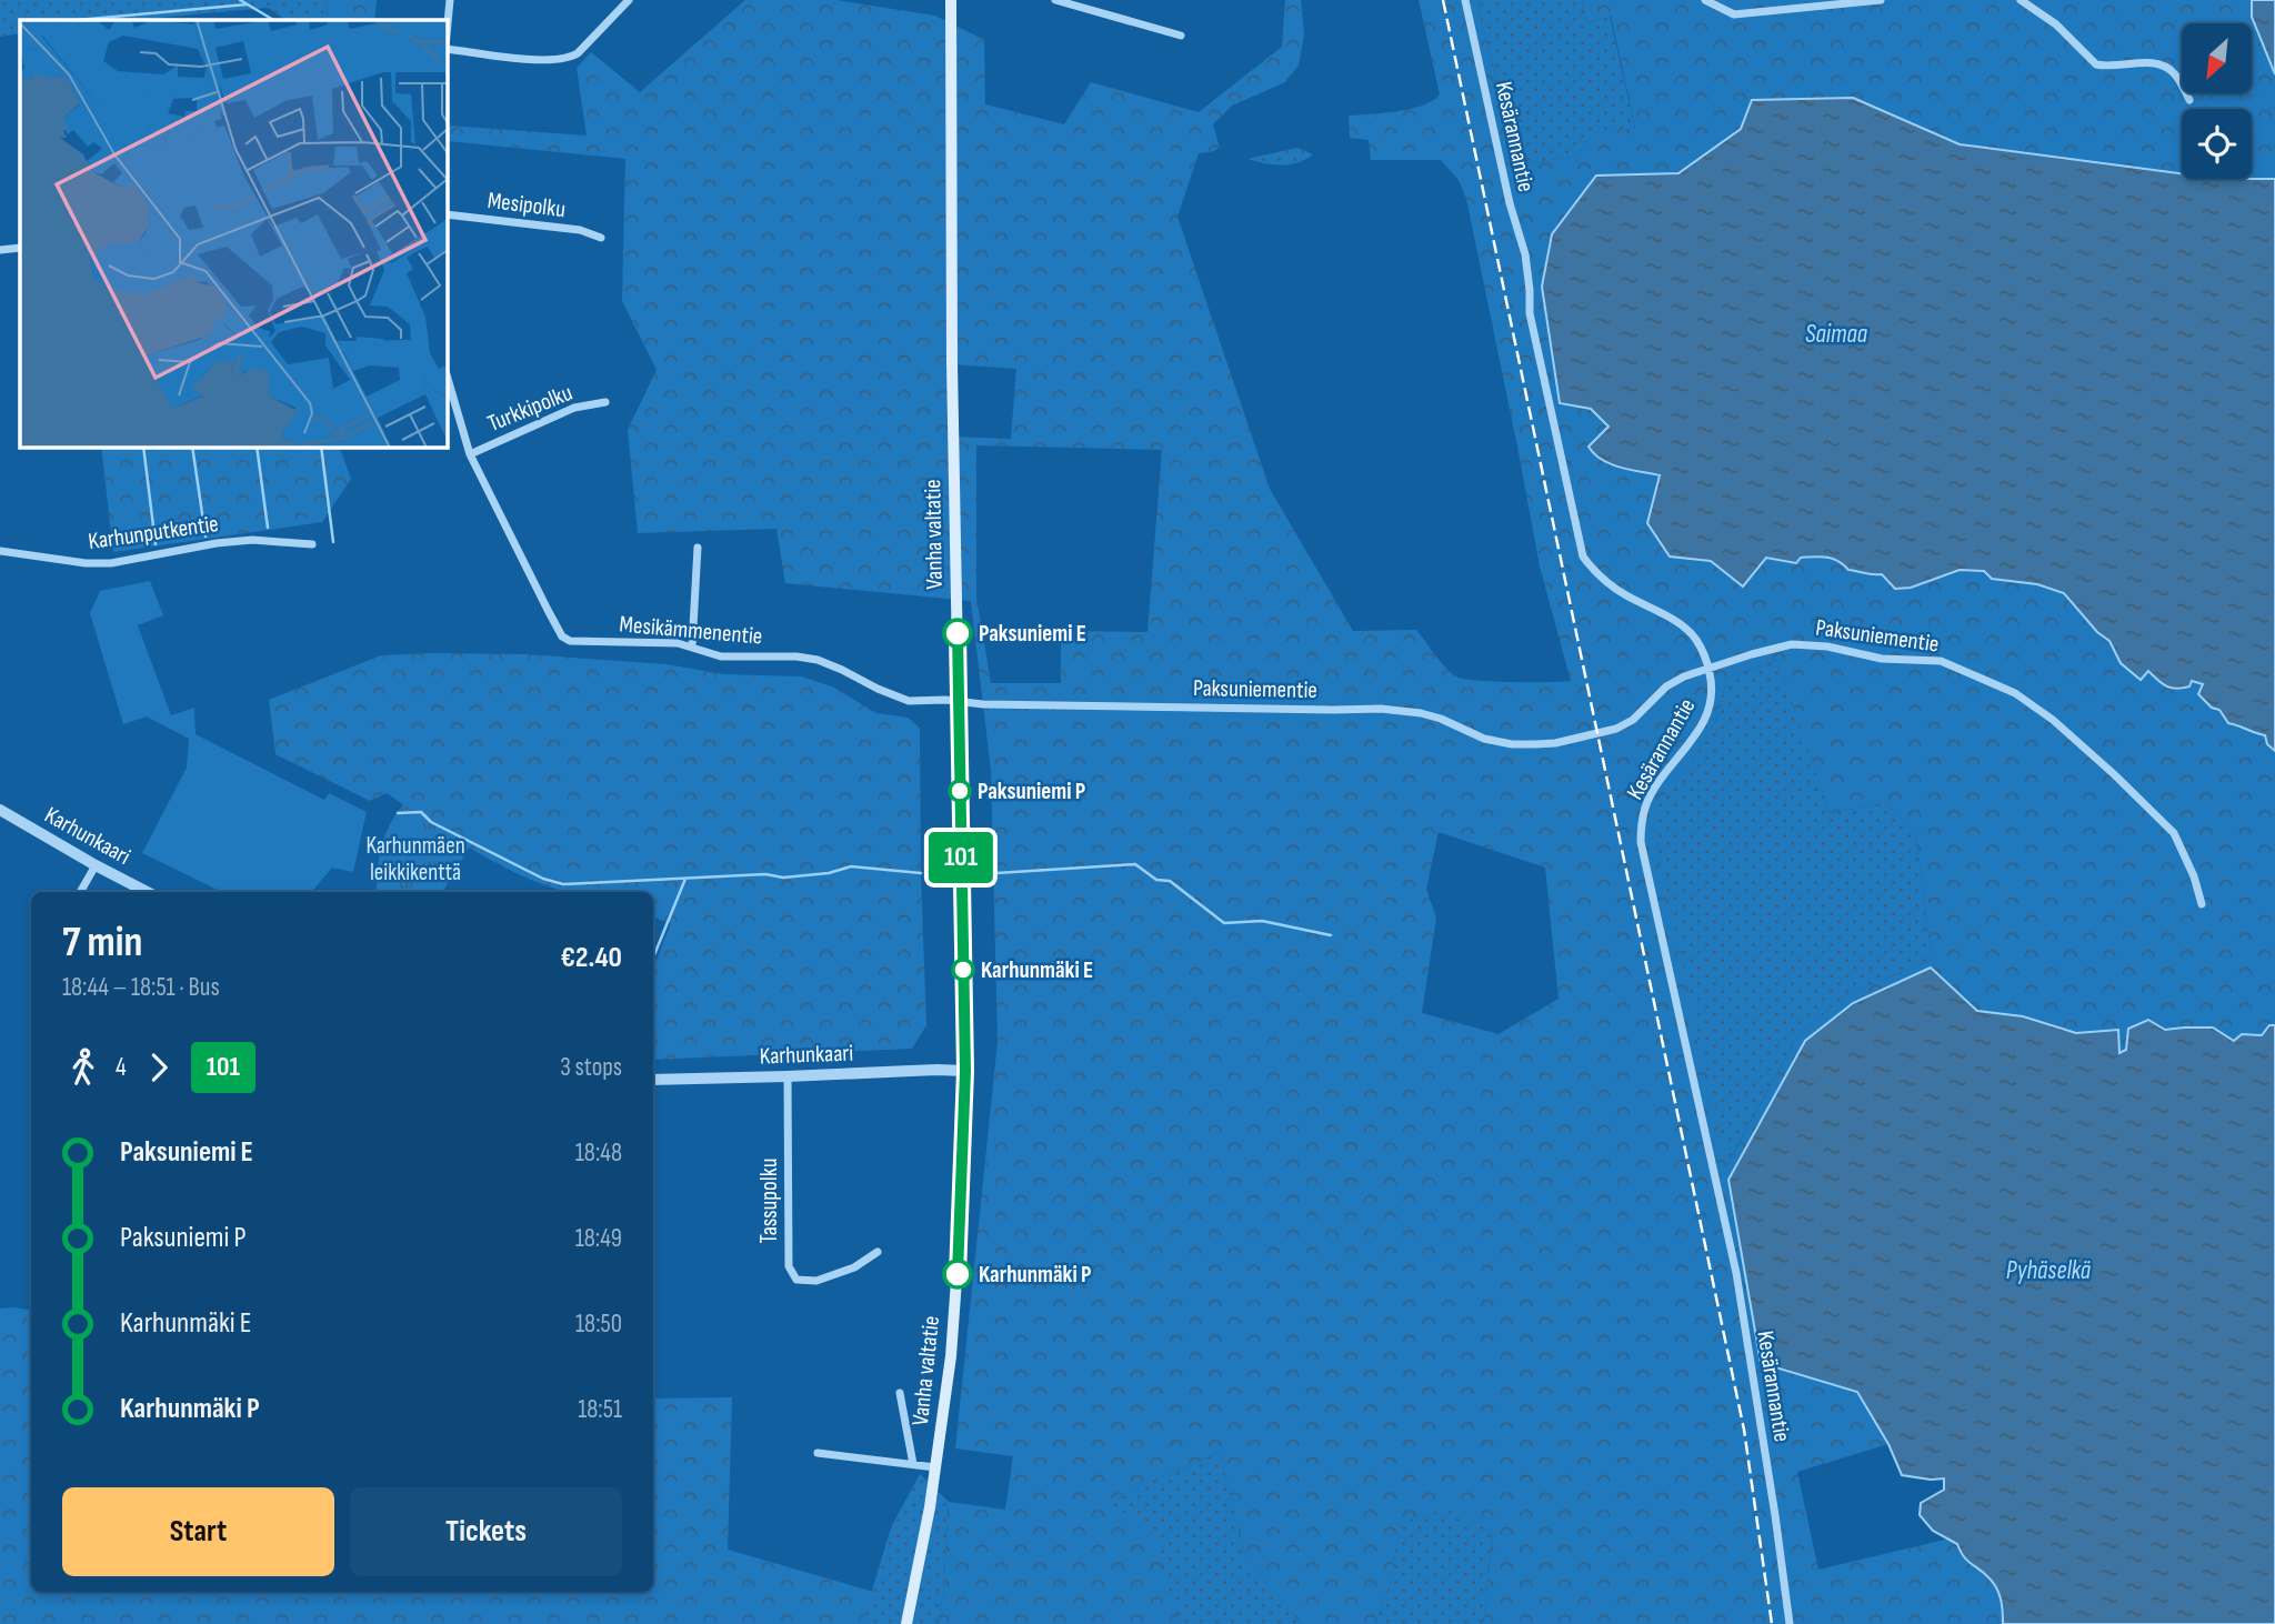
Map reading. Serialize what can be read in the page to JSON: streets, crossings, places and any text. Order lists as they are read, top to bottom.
{
  "streets": {
    "main road": ["Vanha valtatie"],
    "street": [
      "Kesärannantie",
      "Mesipolku",
      "Turkkipolku",
      "Karhunputkentie",
      "Mesikämmenentie",
      "Paksuniementie",
      "Karhunkaari",
      "Tassupolku"
    ]
  },
  "crossings": [
    ["Kesärannantie", "Paksuniementie"],
    ["Turkkipolku", "Mesikämmenentie"],
    ["Vanha valtatie", "Mesikämmenentie"],
    ["Vanha valtatie", "Paksuniementie"],
    ["Vanha valtatie", "Karhunkaari"],
    ["Mesikämmenentie", "Paksuniementie"],
    ["Karhunkaari", "Tassupolku"]
  ],
  "water": ["Saimaa", "Pyhäselkä"],
  "parks": ["Karhunmäen leikkikenttä"],
  "places": [
    "Paksuniemi E",
    "Paksuniemi P",
    "Karhunmäki E",
    "Karhunmäki P"
  ],
  "lines": ["bus line 101"],
  "north": "bottom left",
  "page": {
    "on_map": "101",
    "heading": ["7 min", "18:44 – 18:51 · Bus", "€2.40"],
    "legs": ["4", "101", "3 stops"],
    "list": [
      {
        "name": "Paksuniemi E",
        "value": "18:48"
      },
      {
        "name": "Paksuniemi P",
        "value": "18:49"
      },
      {
        "name": "Karhunmäki E",
        "value": "18:50"
      },
      {
        "name": "Karhunmäki P",
        "value": "18:51"
      }
    ],
    "buttons": ["Start", "Tickets"]
  }
}
